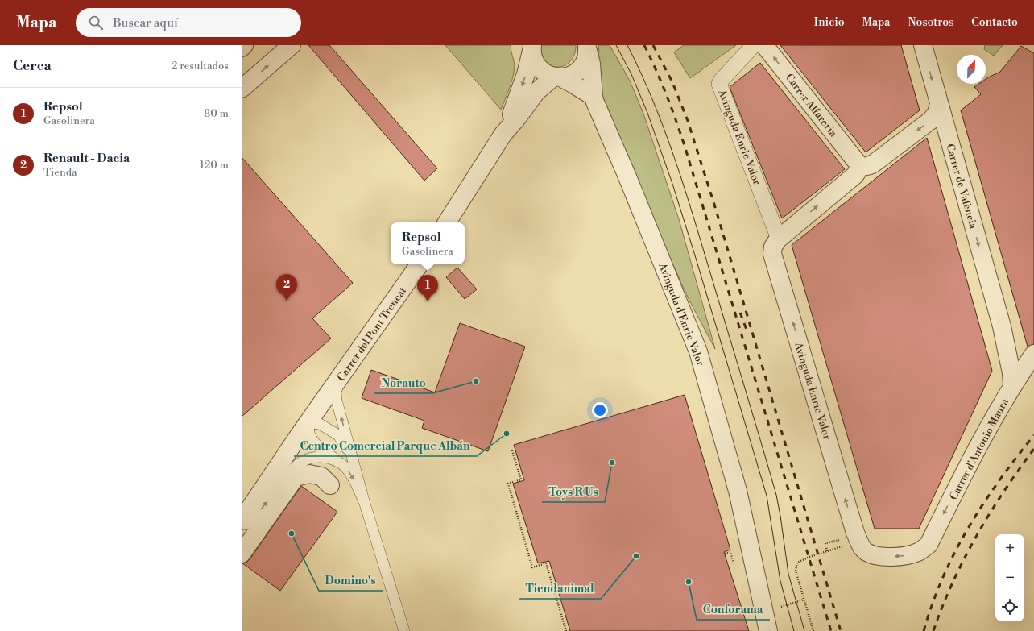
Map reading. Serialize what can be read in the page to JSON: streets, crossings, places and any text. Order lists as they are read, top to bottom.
{
  "streets": {
    "street": [
      "Carrer Alfareria",
      "Avinguda Enric Valor",
      "Carrer de València",
      "Avinguda d'Enric Valor",
      "Carrer del Pont Trencat",
      "Carrer d'Antonio Maura"
    ]
  },
  "crossings": [
    ["Avinguda Enric Valor", "Carrer d'Antonio Maura"],
    ["Carrer de València", "Carrer d'Antonio Maura"]
  ],
  "one_way": [
    "Carrer Alfareria",
    "Avinguda Enric Valor",
    "Carrer de València",
    "Carrer d'Antonio Maura"
  ],
  "places": [
    "Norauto",
    "Centro Comercial Parque Albán",
    "Toys R Us",
    "Domino's",
    "Tiendanimal",
    "Conforama"
  ],
  "north": "top right",
  "page": {
    "header": "Mapa",
    "search": "Buscar aquí",
    "nav": [
      "Inicio",
      "Mapa",
      "Nosotros",
      "Contacto"
    ],
    "heading": ["Cerca", "2 resultados"],
    "list": [
      {
        "mark": "1",
        "name": "Repsol",
        "note": "Gasolinera",
        "value": "80 m"
      },
      {
        "mark": "2",
        "name": "Renault - Dacia",
        "note": "Tienda",
        "value": "120 m"
      }
    ],
    "popup": ["Repsol", "Gasolinera"],
    "pins": ["2", "1"],
    "map_buttons": ["+", "−"]
  }
}
